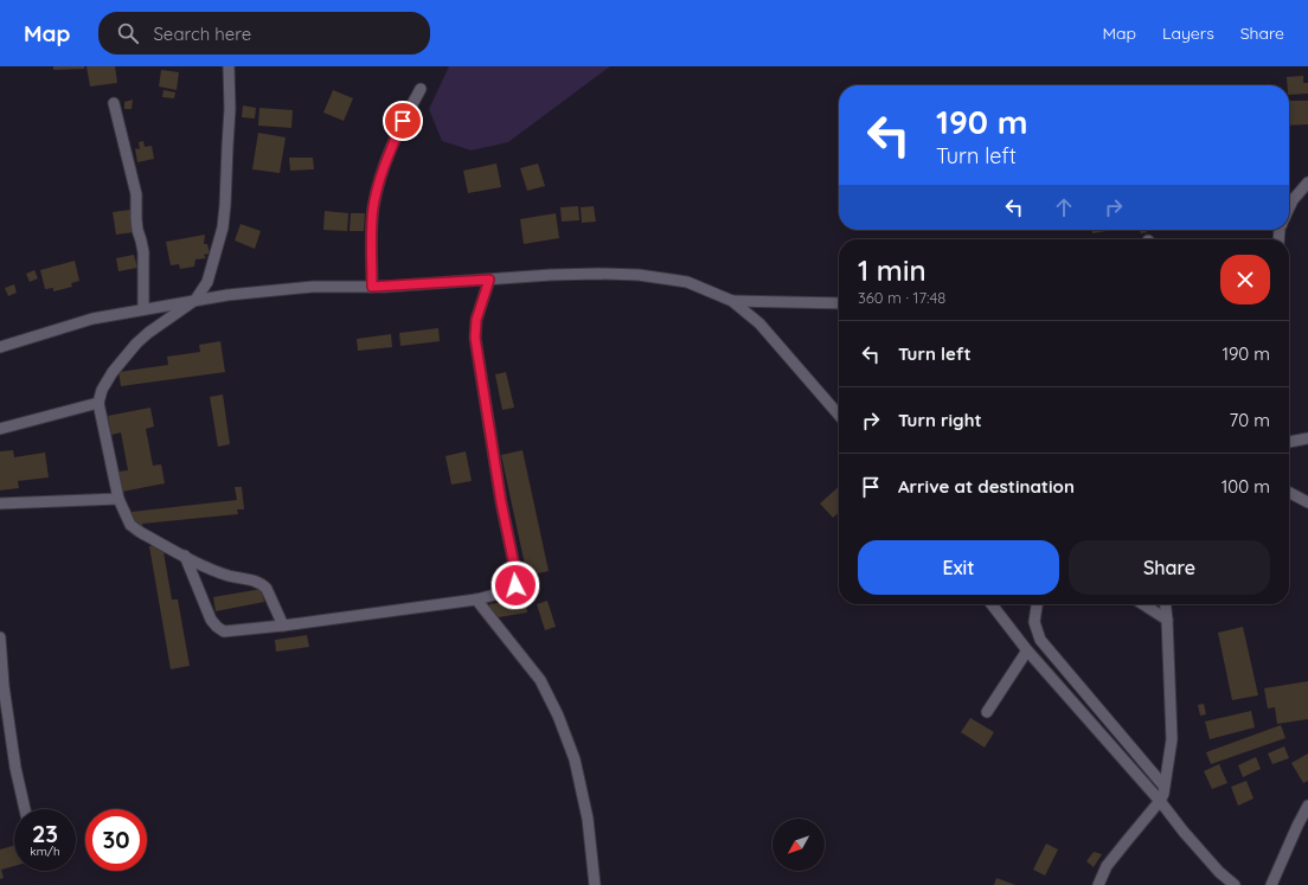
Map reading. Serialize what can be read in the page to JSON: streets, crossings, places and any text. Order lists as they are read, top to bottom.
{
  "north": "bottom left",
  "page": {
    "header": "Map",
    "search": "Search here",
    "nav": ["Map", "Layers", "Share"],
    "turn": ["190 m", "Turn left"],
    "heading": ["1 min", "360 m · 17:48"],
    "list": [
      {
        "name": "Turn left",
        "value": "190 m"
      },
      {
        "name": "Turn right",
        "value": "70 m"
      },
      {
        "name": "Arrive at destination",
        "value": "100 m"
      }
    ],
    "buttons": ["Exit", "Share"],
    "speed": "23 km/h",
    "limit": "30"
  }
}
